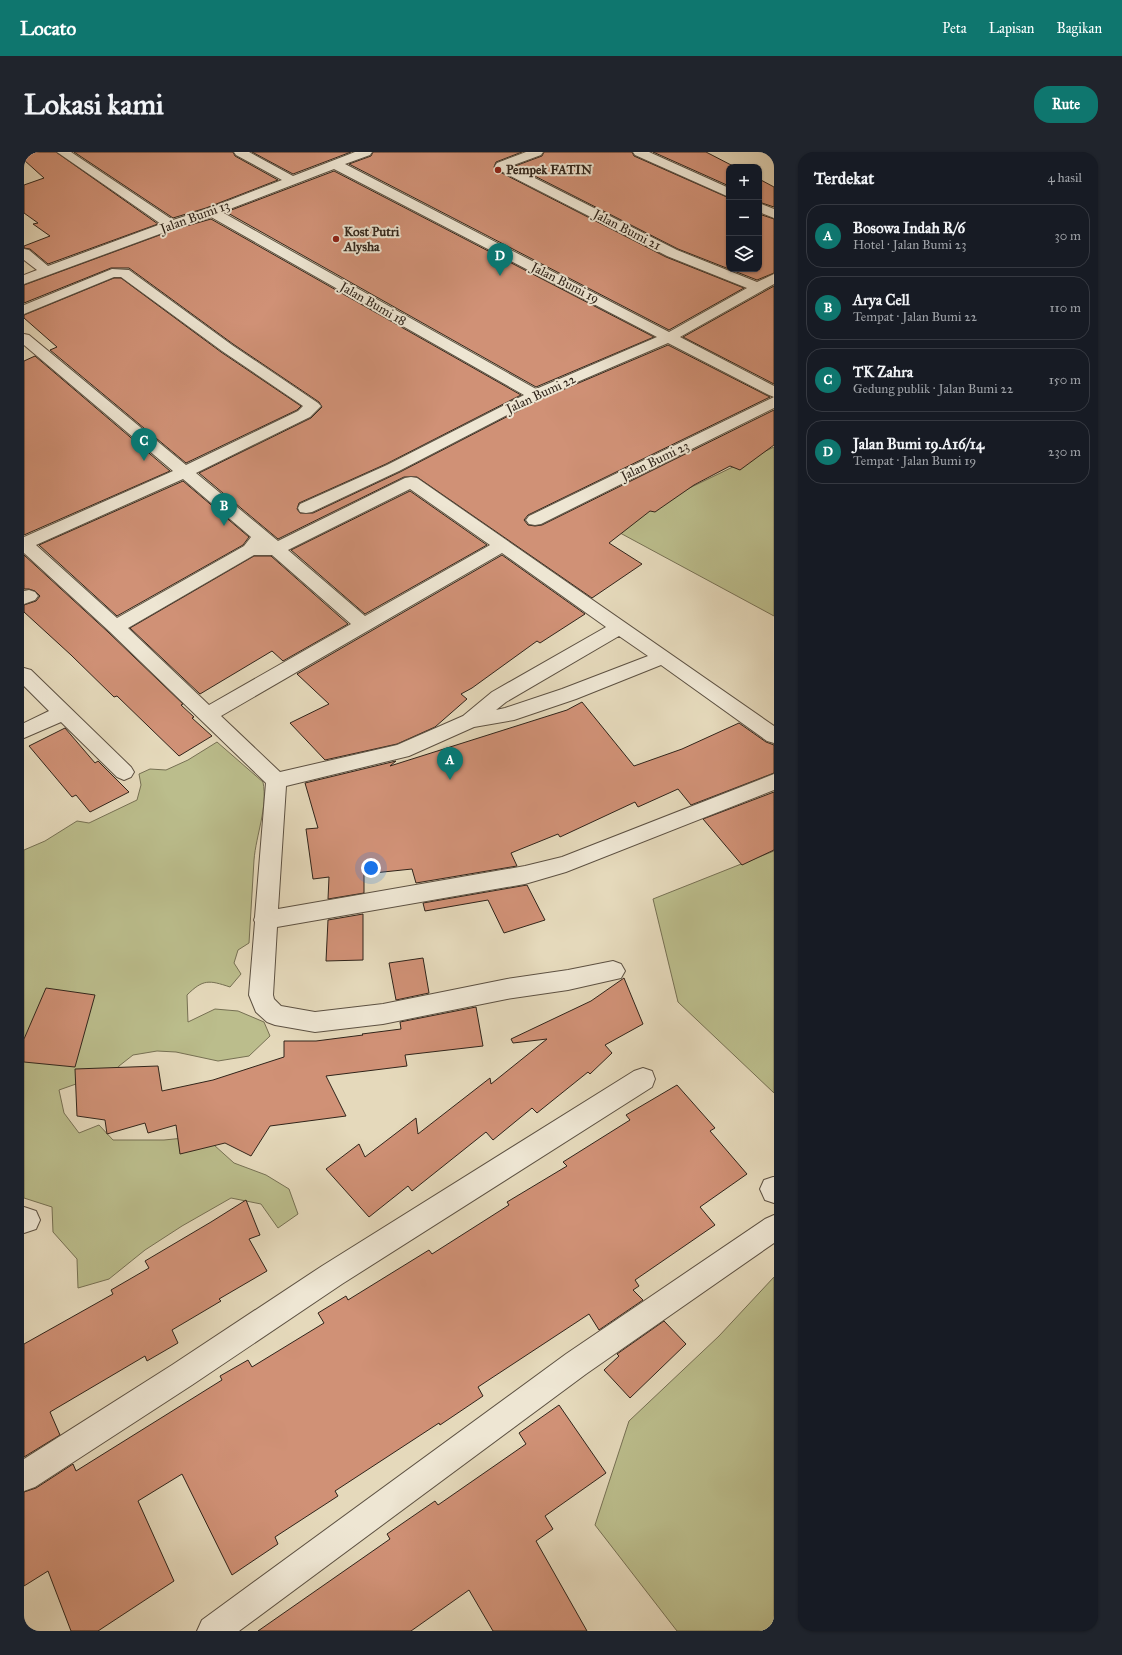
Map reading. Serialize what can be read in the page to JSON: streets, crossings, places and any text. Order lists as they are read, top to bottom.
{
  "streets": {
    "street": [
      "Jalan Bumi 13",
      "Jalan Bumi 21",
      "Jalan Bumi 19",
      "Jalan Bumi 18",
      "Jalan Bumi 22",
      "Jalan Bumi 23"
    ]
  },
  "crossings": [
    ["Jalan Bumi 13", "Jalan Bumi 19"],
    ["Jalan Bumi 13", "Jalan Bumi 18"],
    ["Jalan Bumi 21", "Jalan Bumi 22"],
    ["Jalan Bumi 19", "Jalan Bumi 22"],
    ["Jalan Bumi 18", "Jalan Bumi 22"]
  ],
  "places": ["Pempek FATIN", "Kost Putri Alysha"],
  "page": {
    "header": "Locato",
    "nav": ["Peta", "Lapisan", "Bagikan"],
    "buttons": "Rute",
    "title": "Lokasi kami",
    "heading": ["Terdekat", "4 hasil"],
    "map_buttons": ["+", "−"],
    "list": [
      {
        "mark": "A",
        "name": "Bosowa Indah R/6",
        "note": "Hotel · Jalan Bumi 23",
        "value": "30 m"
      },
      {
        "mark": "B",
        "name": "Arya Cell",
        "note": "Tempat · Jalan Bumi 22",
        "value": "110 m"
      },
      {
        "mark": "C",
        "name": "TK Zahra",
        "note": "Gedung publik · Jalan Bumi 22",
        "value": "150 m"
      },
      {
        "mark": "D",
        "name": "Jalan Bumi 19.A16/14",
        "note": "Tempat · Jalan Bumi 19",
        "value": "230 m"
      }
    ],
    "pins": [
      "D",
      "C",
      "B",
      "A"
    ]
  }
}
